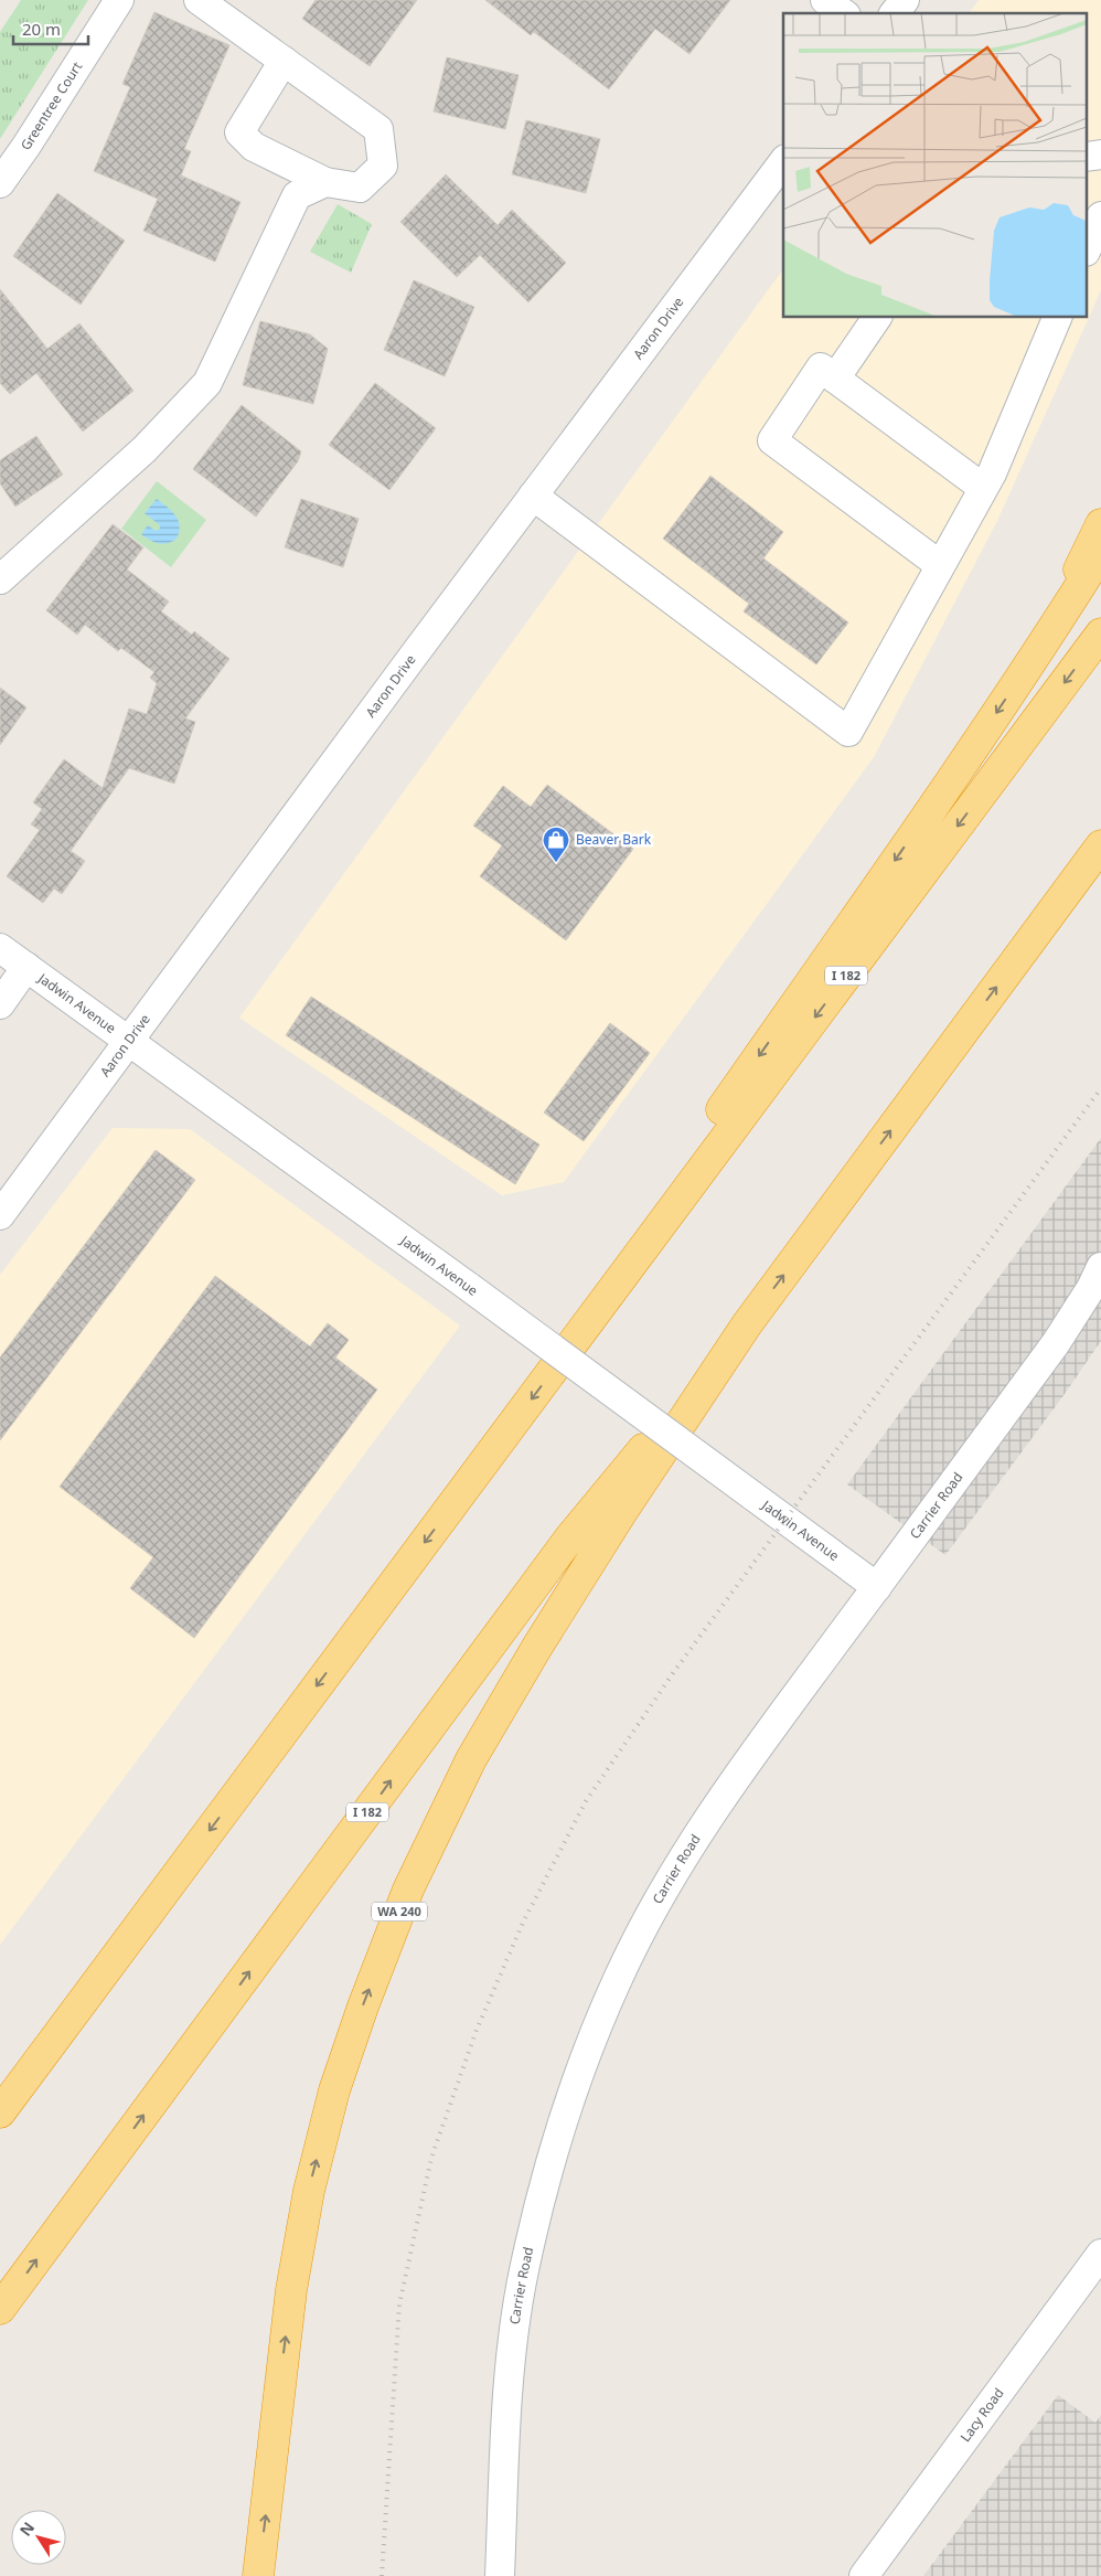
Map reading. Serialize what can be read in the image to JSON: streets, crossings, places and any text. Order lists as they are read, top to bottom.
{
  "streets": {
    "highway": ["I 182", "WA 240"],
    "street": [
      "Greentree Court",
      "Aaron Drive",
      "Jadwin Avenue",
      "Carrier Road",
      "Lacy Road"
    ]
  },
  "crossings": [
    ["Aaron Drive", "Jadwin Avenue"],
    ["I 182", "WA 240"],
    ["Jadwin Avenue", "Carrier Road"]
  ],
  "places": {
    "shop": ["Beaver Bark"]
  },
  "scale_bar": "20 m",
  "north": "top left"
}
